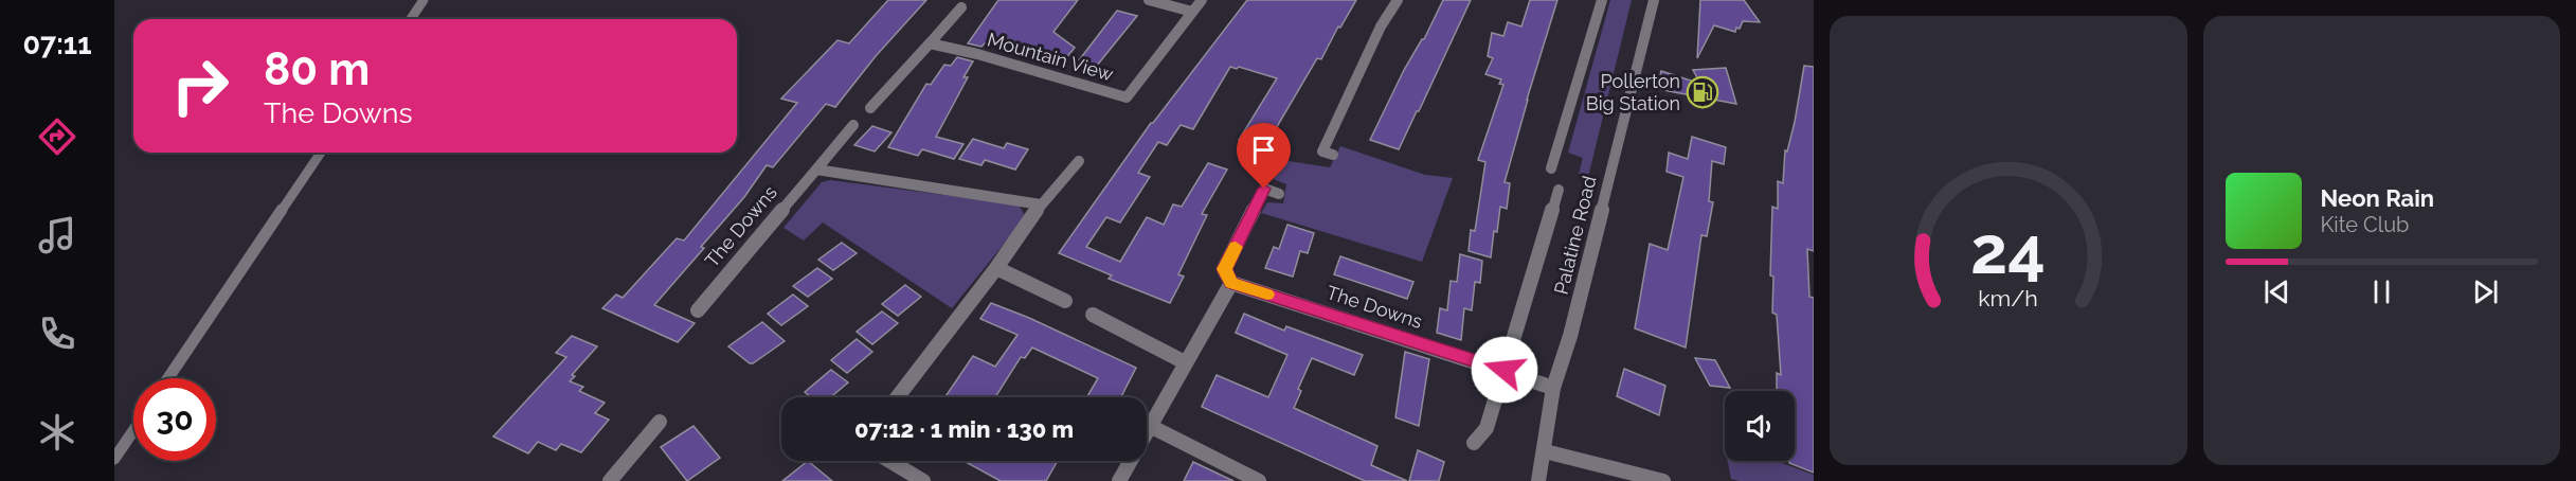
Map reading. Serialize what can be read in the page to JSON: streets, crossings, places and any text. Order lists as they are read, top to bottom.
{
  "streets": {
    "street": ["Mountain View", "The Downs", "Palatine Road"]
  },
  "crossings": [
    ["The Downs", "Palatine Road"]
  ],
  "places": {
    "fuel station": ["Pollerton Big Station"]
  },
  "page": {
    "tabs": "07:11",
    "turn": ["80 m", "The Downs"],
    "song": ["Neon Rain", "Kite Club"],
    "limit": "30",
    "trip": "07:12 · 1 min · 130 m",
    "gauge": ["24", "km/h"]
  }
}
